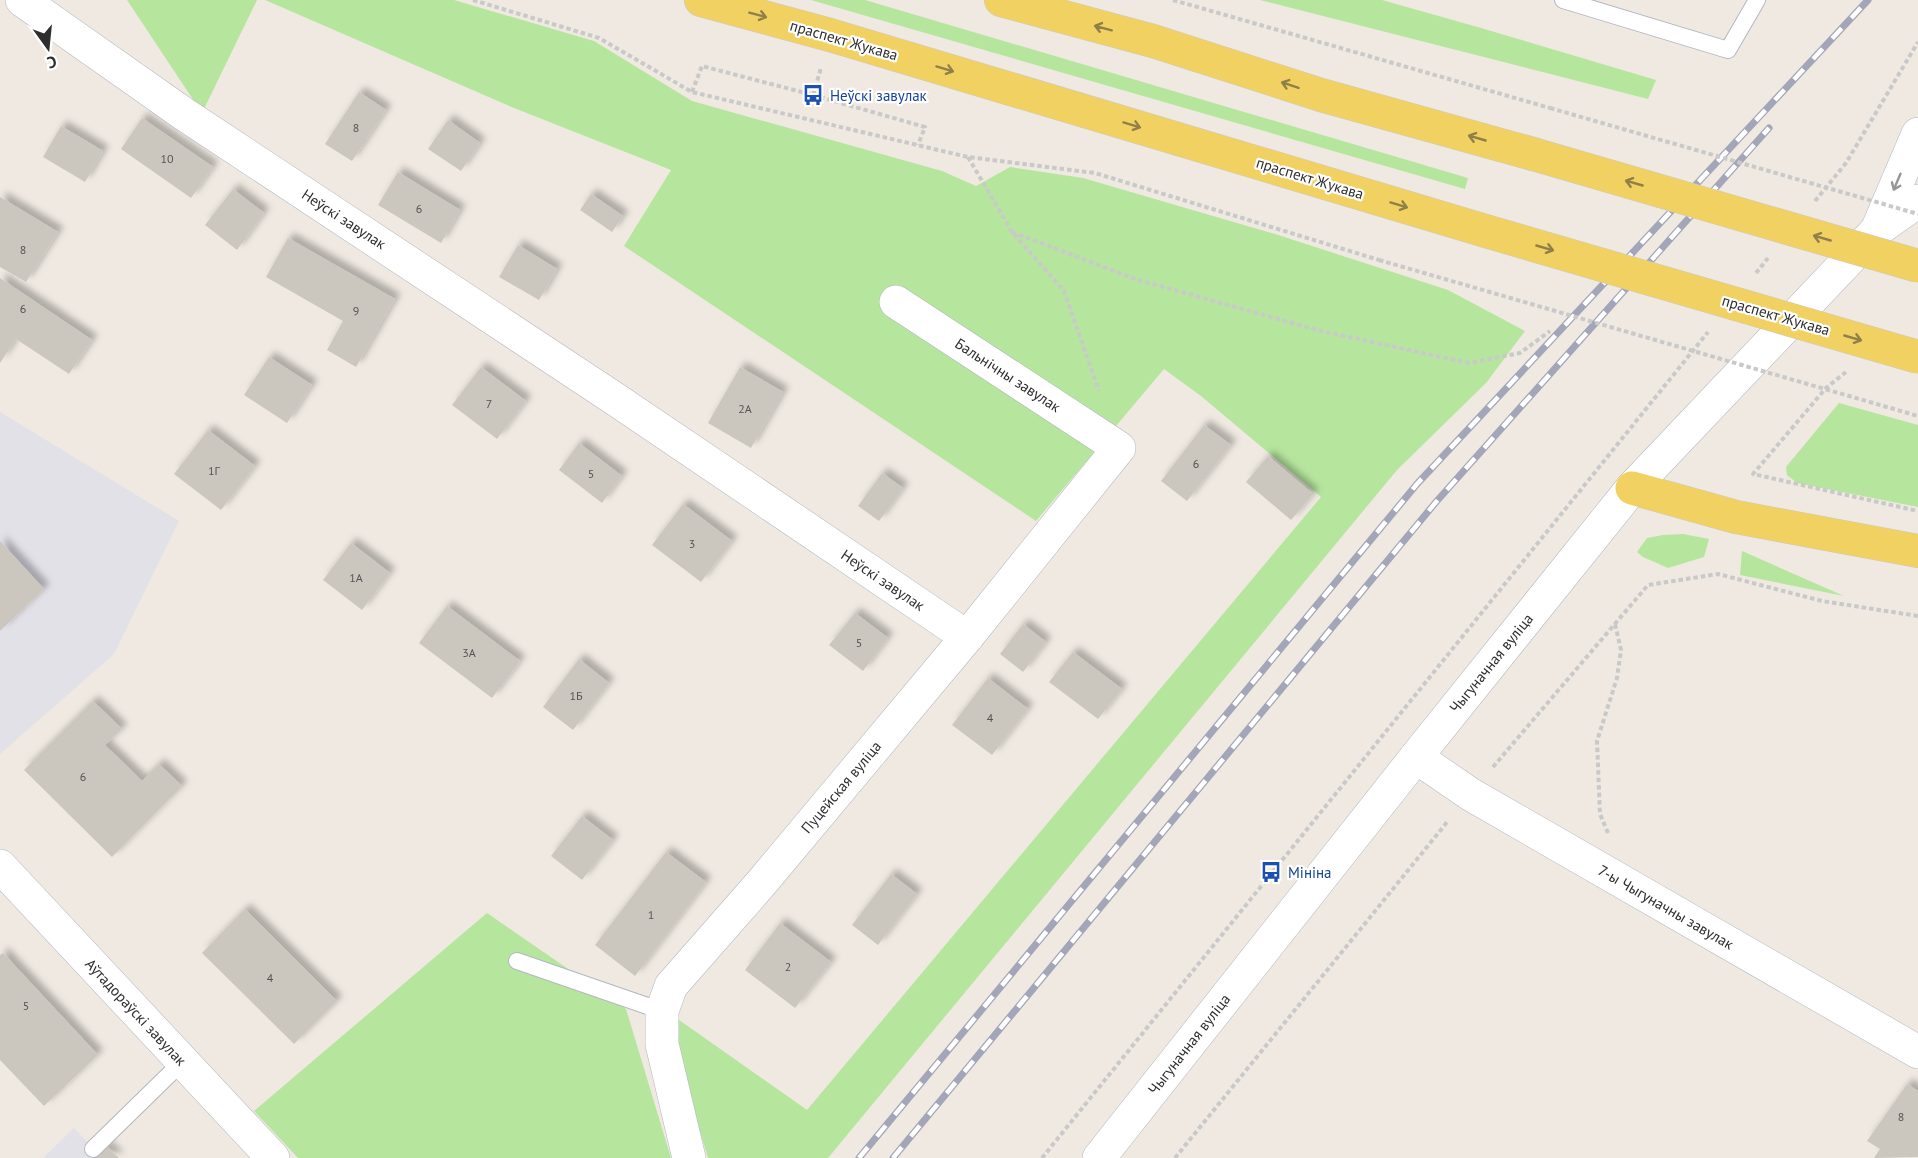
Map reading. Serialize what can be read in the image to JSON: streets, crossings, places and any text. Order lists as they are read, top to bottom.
{
  "streets": {
    "main road": ["праспект Жукава"],
    "street": [
      "Неўскі завулак",
      "Бальнічны завулак",
      "Чыгуначная вуліца",
      "Пуцейская вуліца",
      "7-ы Чыгуначны завулак",
      "Аўтадораўскі завулак"
    ]
  },
  "crossings": [
    ["Неўскі завулак", "Пуцейская вуліца"],
    ["Бальнічны завулак", "Пуцейская вуліца"],
    ["Чыгуначная вуліца", "7-ы Чыгуначны завулак"]
  ],
  "places": {
    "bus stop": ["Неўскі завулак", "Мініна"]
  },
  "house_numbers": [
    "8",
    "10",
    "6",
    "8",
    "6",
    "9",
    "7",
    "2А",
    "6",
    "1Г",
    "5",
    "3",
    "1А",
    "5",
    "3А",
    "1Б",
    "4",
    "6",
    "1",
    "2",
    "4",
    "5",
    "8"
  ],
  "north": "bottom"
}
